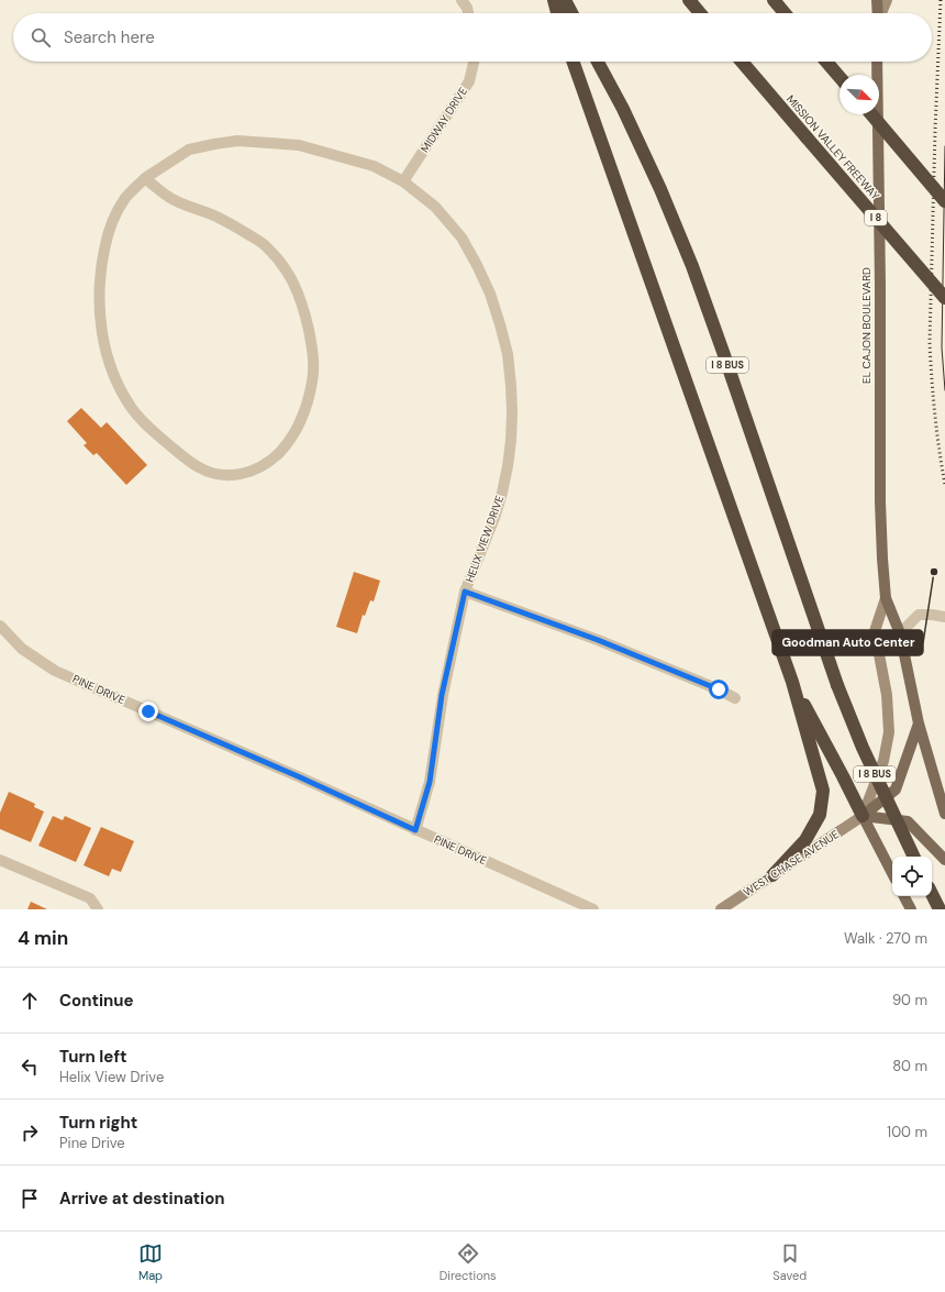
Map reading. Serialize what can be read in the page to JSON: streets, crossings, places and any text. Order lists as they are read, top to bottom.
{
  "streets": {
    "highway": ["MISSION VALLEY FREEWAY", "I 8", "I 8 BUS"],
    "main road": ["EL CAJON BOULEVARD", "WEST CHASE AVENUE"],
    "street": ["MIDWAY DRIVE", "HELIX VIEW DRIVE", "PINE DRIVE"]
  },
  "crossings": [
    ["MIDWAY DRIVE", "HELIX VIEW DRIVE"],
    ["EL CAJON BOULEVARD", "WEST CHASE AVENUE"],
    ["HELIX VIEW DRIVE", "PINE DRIVE"]
  ],
  "places": ["Goodman Auto Center"],
  "north": "bottom right",
  "page": {
    "search": "Search here",
    "heading": ["4 min", "Walk · 270 m"],
    "list": [
      ["Continue", "90 m"],
      ["Turn left", "Helix View Drive", "80 m"],
      ["Turn right", "Pine Drive", "100 m"],
      "Arrive at destination"
    ],
    "nav": ["Map", "Directions", "Saved"]
  }
}
